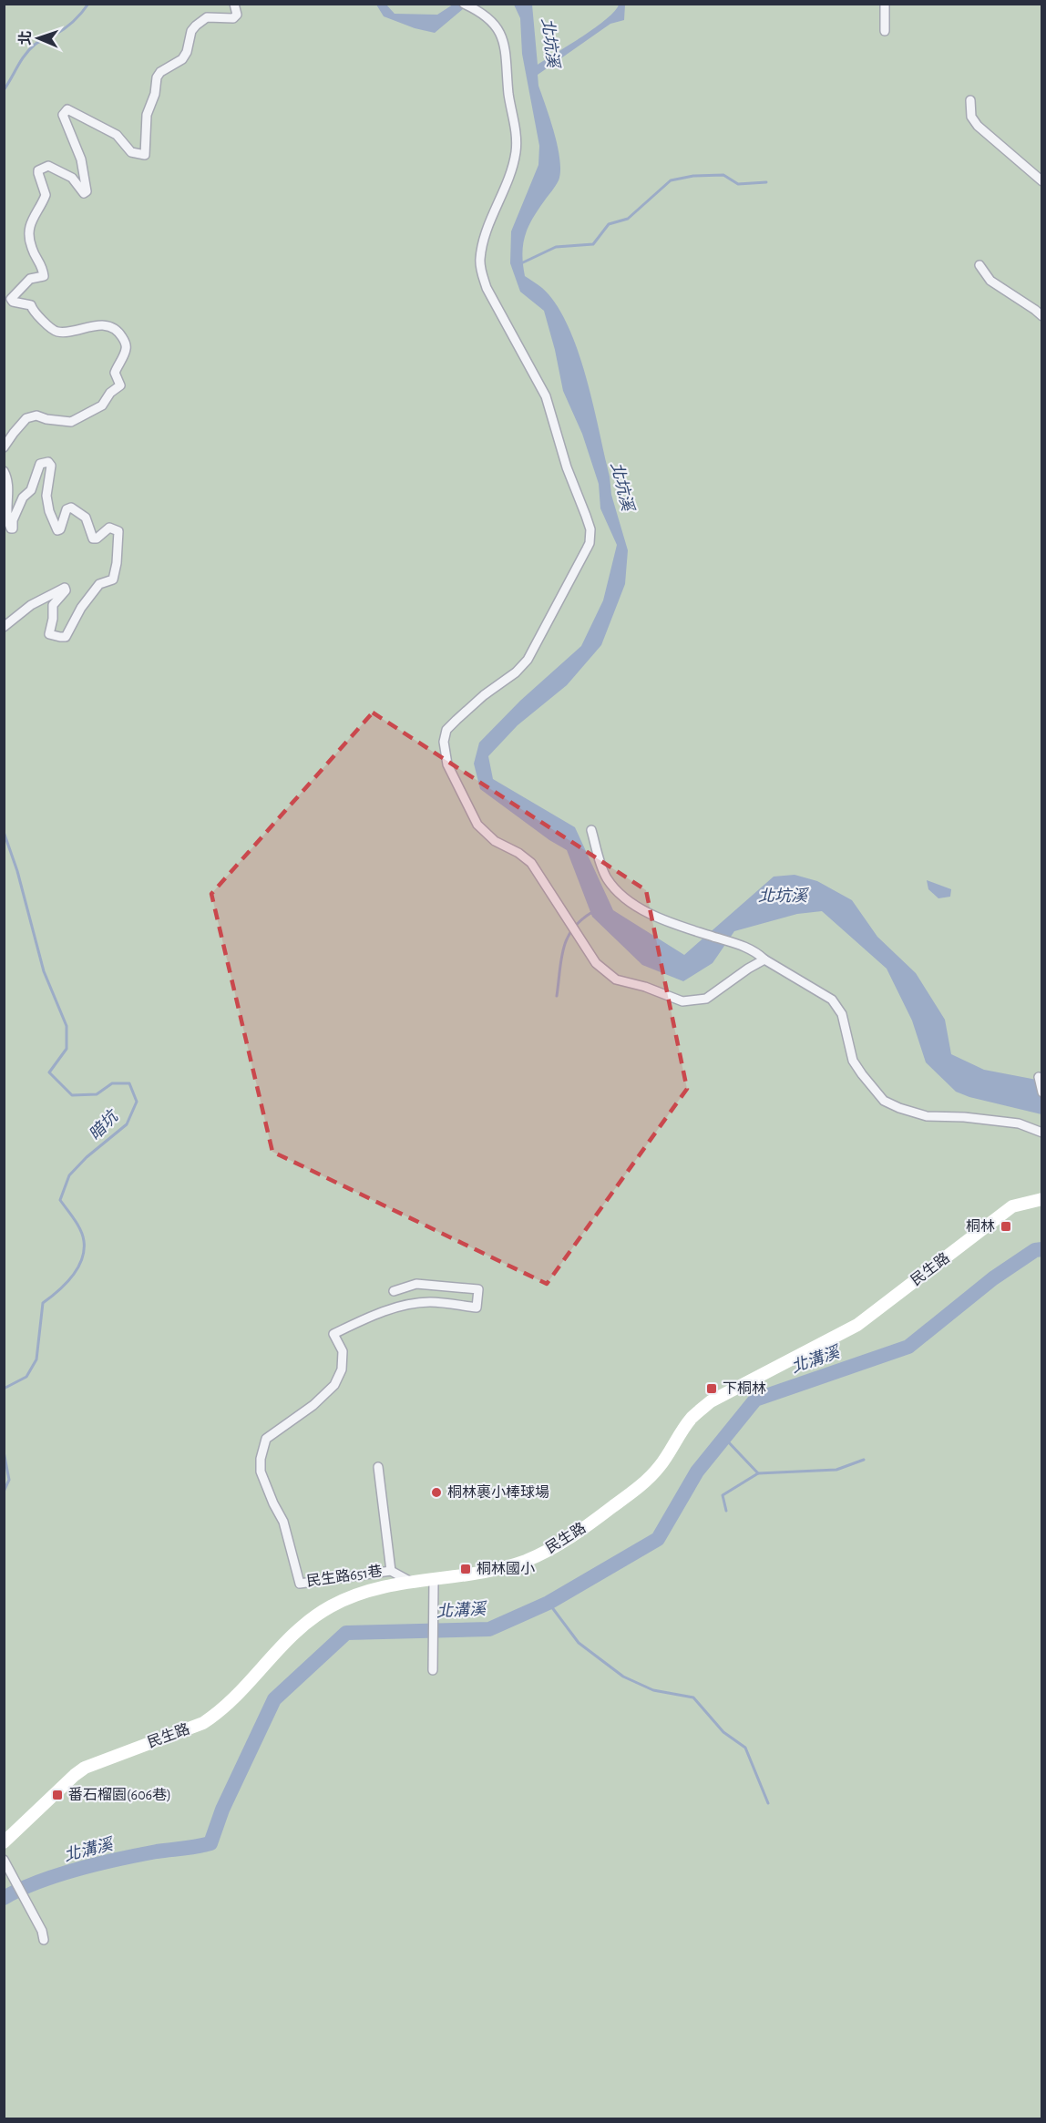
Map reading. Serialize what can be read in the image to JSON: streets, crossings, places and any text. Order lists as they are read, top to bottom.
{
  "streets": {
    "street": ["民生路", "民生路651巷"]
  },
  "crossings": [
    ["民生路", "民生路651巷"]
  ],
  "water": ["北坑溪", "暗坑", "北溝溪"],
  "places": {
    "transit": [
      "桐林",
      "下桐林",
      "桐林國小",
      "番石榴園(606巷)"
    ],
    "other": ["桐林裹小棒球場"]
  },
  "north": "left"
}
